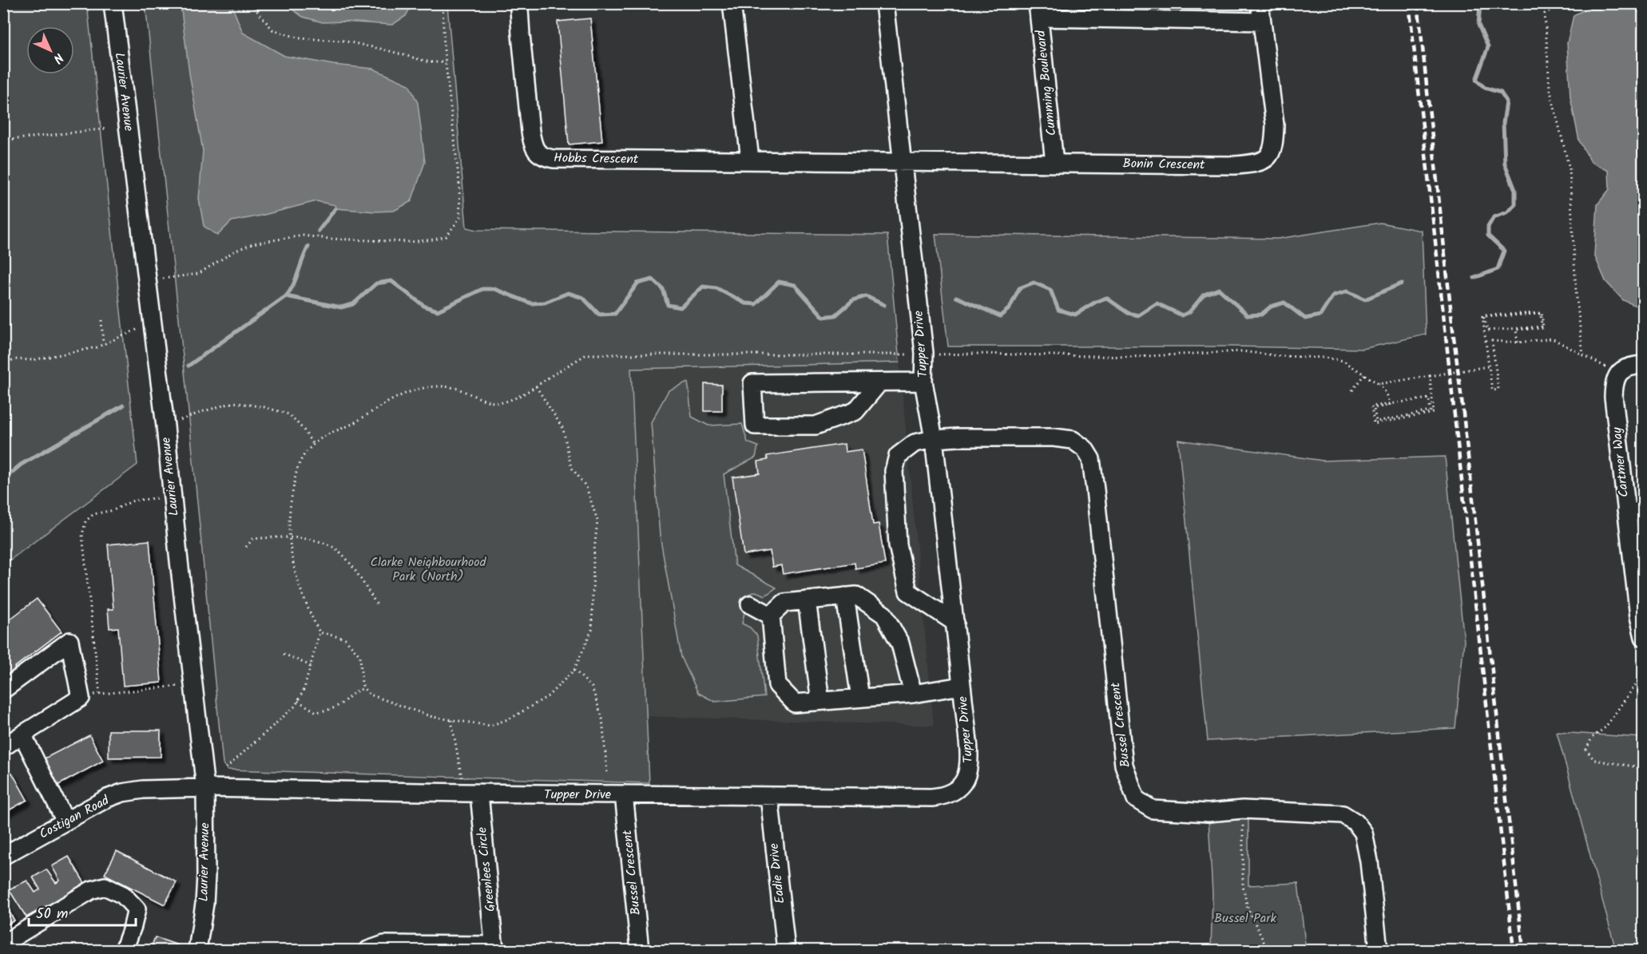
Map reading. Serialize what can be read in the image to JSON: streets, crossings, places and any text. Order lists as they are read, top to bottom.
{
  "streets": {
    "street": [
      "Cumming Boulevard",
      "Laurier Avenue",
      "Hobbs Crescent",
      "Bonin Crescent",
      "Tupper Drive",
      "Cartmer Way",
      "Bussel Crescent",
      "Costigan Road",
      "Greenlees Circle",
      "Eadie Drive"
    ]
  },
  "crossings": [
    ["Cumming Boulevard", "Bonin Crescent"],
    ["Laurier Avenue", "Tupper Drive"],
    ["Laurier Avenue", "Costigan Road"],
    ["Hobbs Crescent", "Bonin Crescent"],
    ["Hobbs Crescent", "Tupper Drive"],
    ["Bonin Crescent", "Tupper Drive"],
    ["Tupper Drive", "Bussel Crescent"],
    ["Tupper Drive", "Costigan Road"],
    ["Tupper Drive", "Greenlees Circle"],
    ["Tupper Drive", "Eadie Drive"]
  ],
  "parks": ["Clarke Neighbourhood Park (North)", "Bussel Park"],
  "scale_bar": "50 m",
  "north": "bottom right"
}
